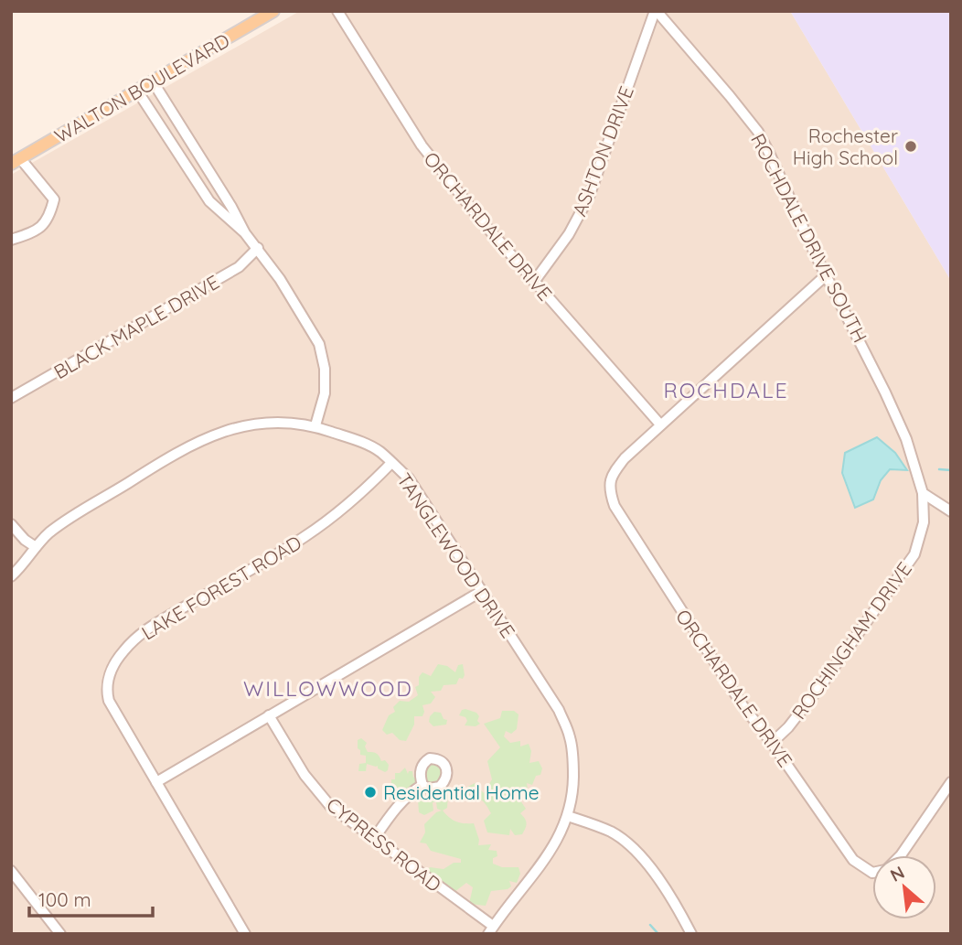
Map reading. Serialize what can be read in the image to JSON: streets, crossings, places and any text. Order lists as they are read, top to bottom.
{
  "streets": {
    "main road": ["WALTON BOULEVARD"],
    "street": [
      "ASHTON DRIVE",
      "ORCHARDALE DRIVE",
      "ROCHDALE DRIVE SOUTH",
      "BLACK MAPLE DRIVE",
      "TANGLEWOOD DRIVE",
      "LAKE FOREST ROAD",
      "ROCHINGHAM DRIVE",
      "CYPRESS ROAD"
    ]
  },
  "crossings": [
    ["ASHTON DRIVE", "ORCHARDALE DRIVE"],
    ["ASHTON DRIVE", "ROCHDALE DRIVE SOUTH"],
    ["ORCHARDALE DRIVE", "ROCHINGHAM DRIVE"],
    ["ROCHDALE DRIVE SOUTH", "ROCHINGHAM DRIVE"],
    ["TANGLEWOOD DRIVE", "LAKE FOREST ROAD"],
    ["TANGLEWOOD DRIVE", "CYPRESS ROAD"]
  ],
  "districts": ["ROCHDALE", "WILLOWWOOD"],
  "places": ["Rochester High School", "Residential Home"],
  "scale_bar": "100 m",
  "north": "top left"
}
